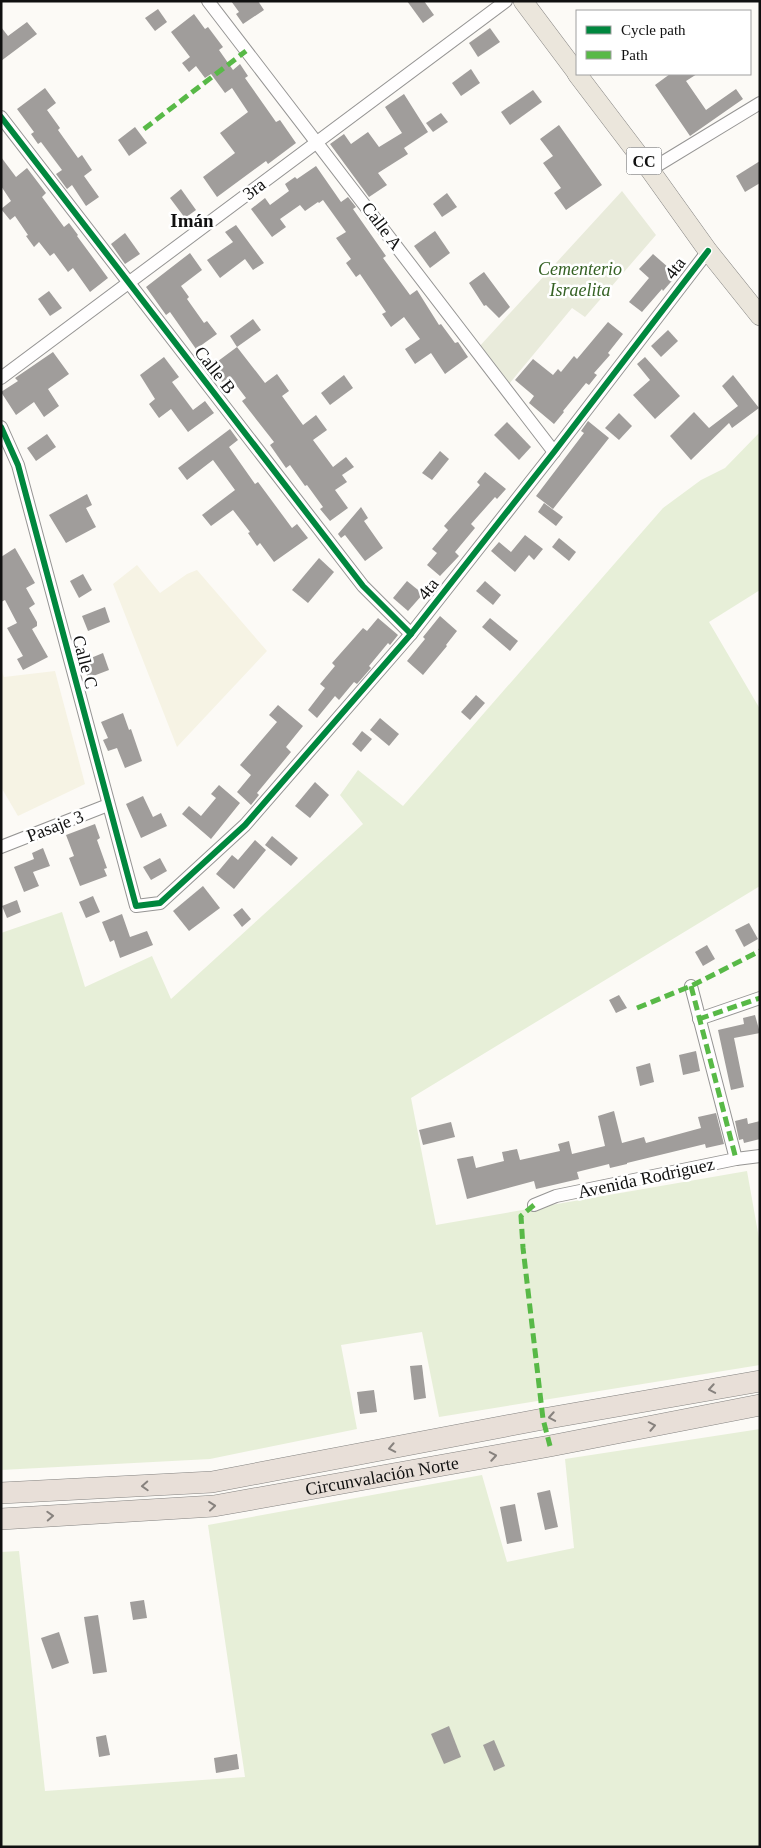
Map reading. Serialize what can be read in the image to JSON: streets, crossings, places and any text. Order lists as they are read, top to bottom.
{
  "streets": {
    "highway": ["Circunvalación Norte"],
    "main road": ["CC"],
    "street": [
      "3ra",
      "Calle A",
      "4ta",
      "Calle B",
      "Calle C",
      "Pasaje 3",
      "Avenida Rodriguez"
    ]
  },
  "crossings": [
    ["CC", "4ta"],
    ["3ra", "Calle A"],
    ["3ra", "Calle B"],
    ["Calle A", "4ta"],
    ["4ta", "Calle B"],
    ["4ta", "Calle C"],
    ["Calle C", "Pasaje 3"]
  ],
  "districts": ["Imán"],
  "parks": ["Cementerio Israelita"],
  "legend": ["Cycle path", "Path"]
}
